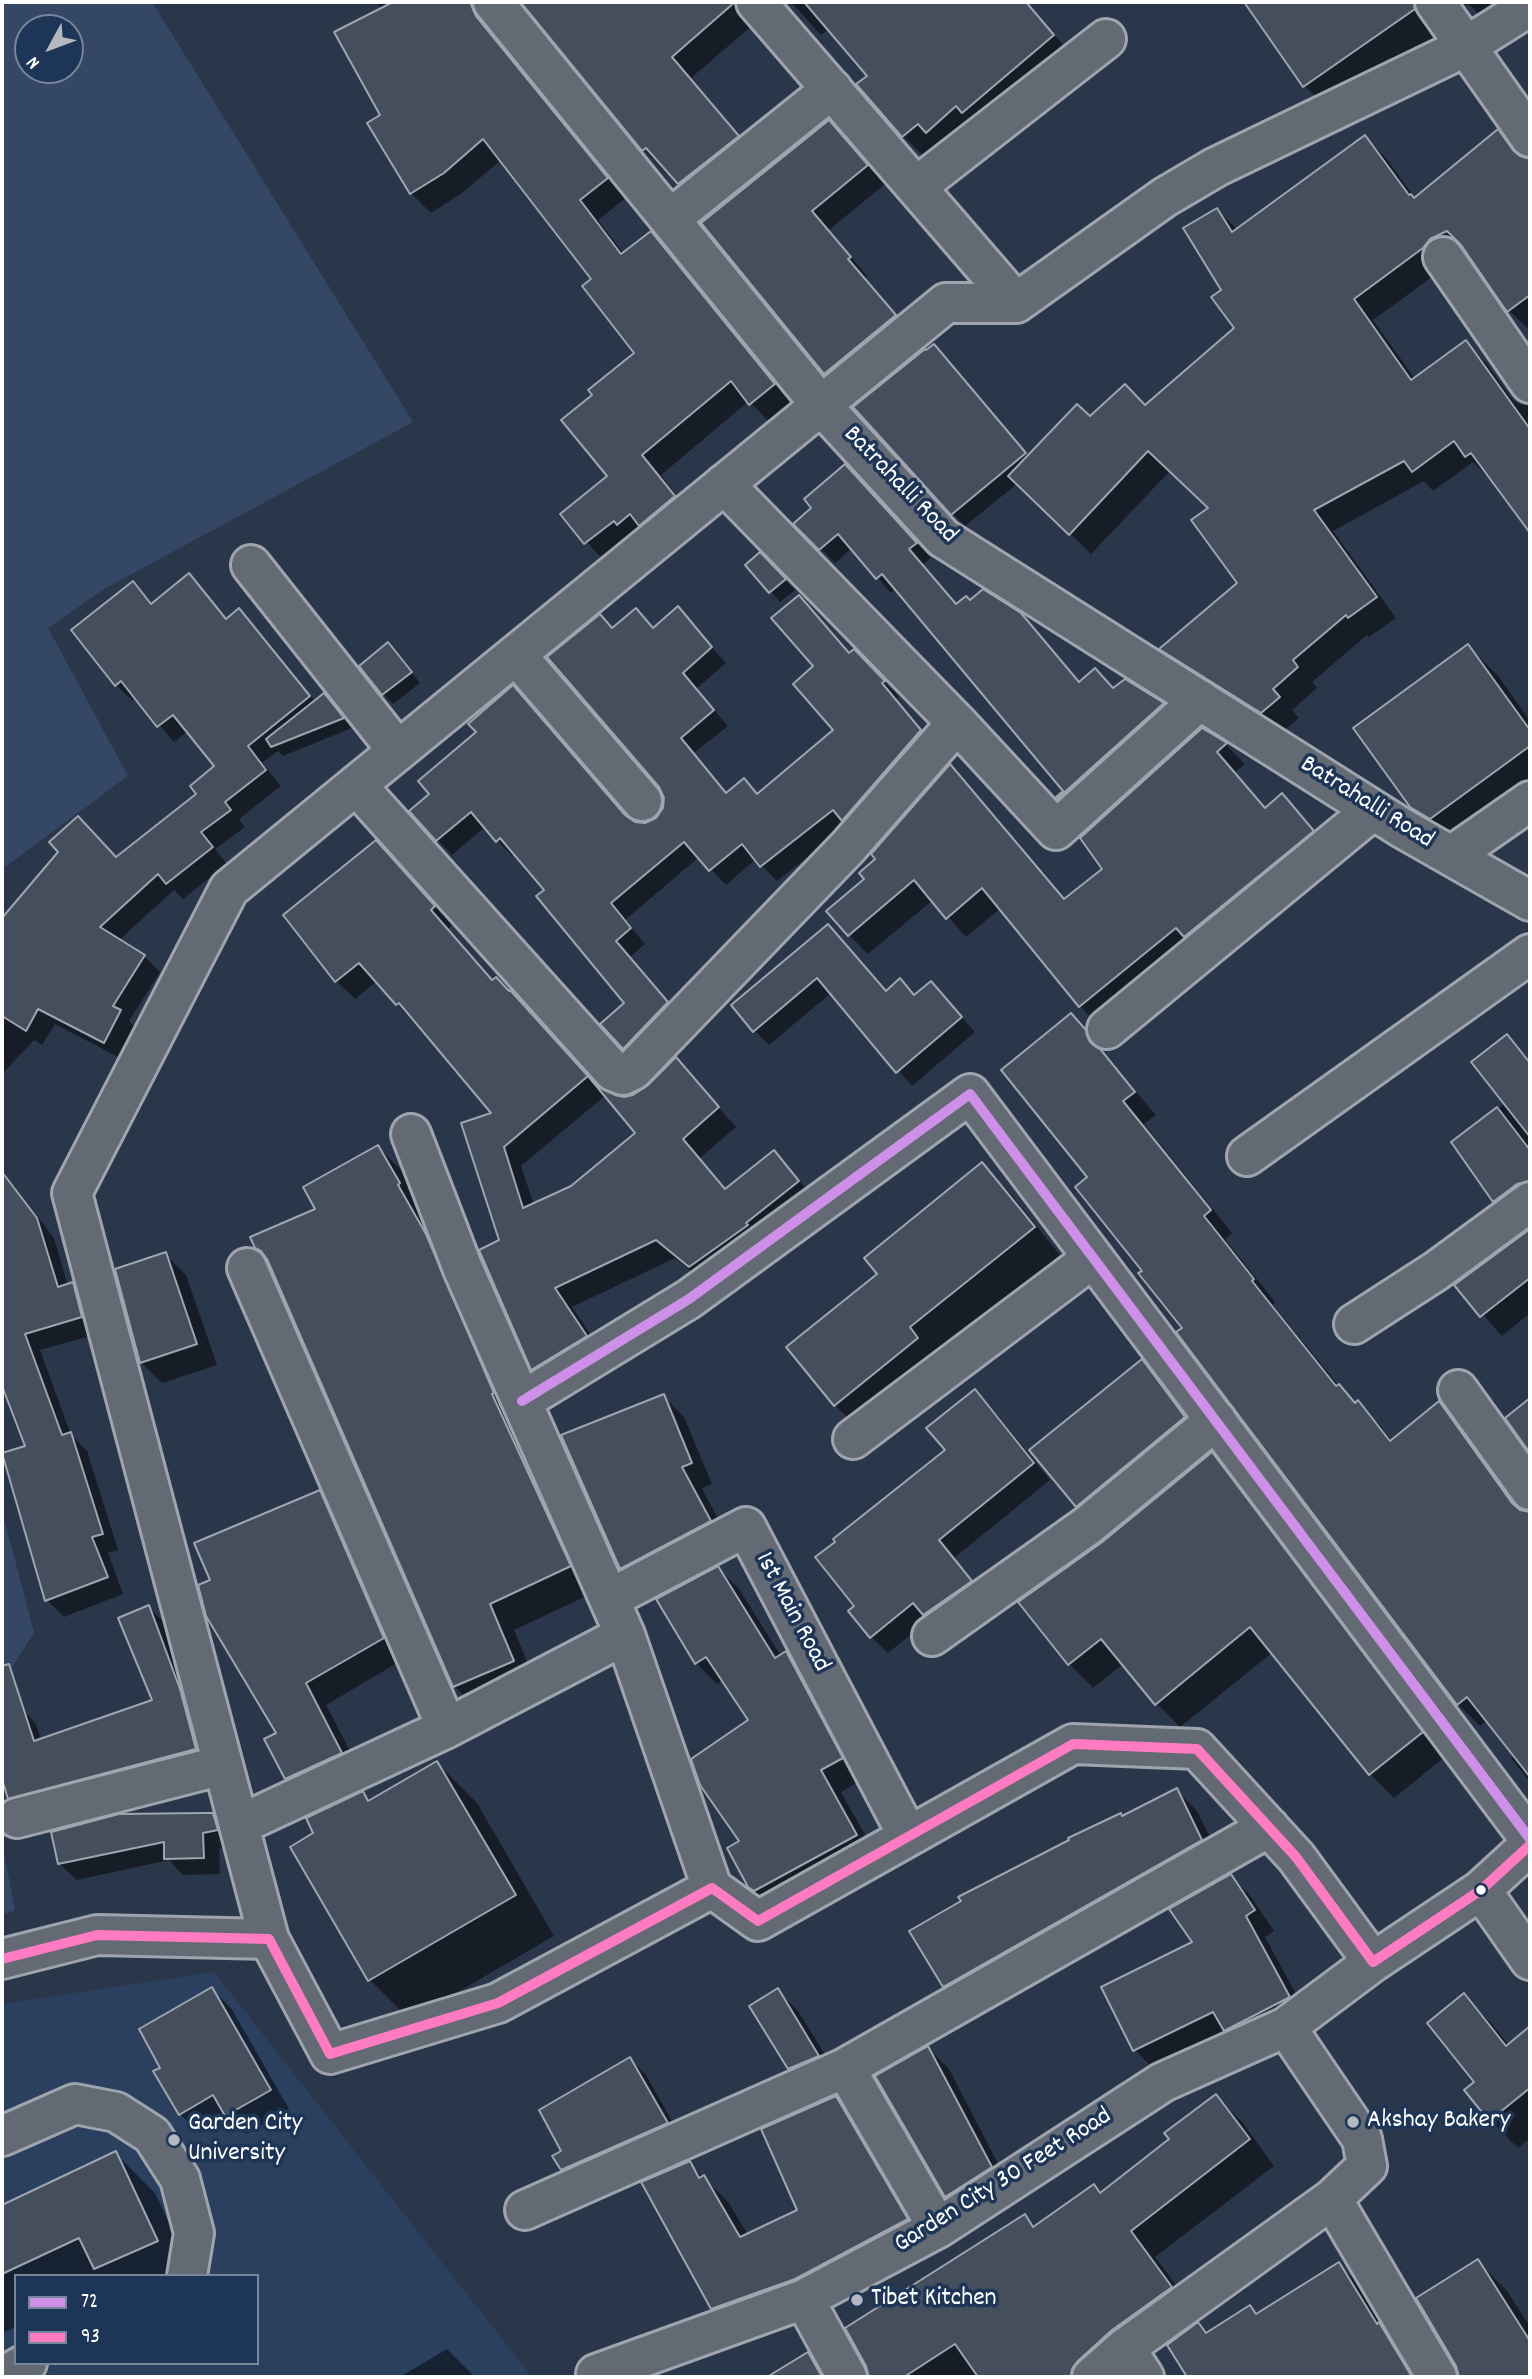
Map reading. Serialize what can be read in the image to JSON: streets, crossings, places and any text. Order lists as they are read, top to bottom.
{
  "streets": {
    "street": ["Batrahalli Road", "1st Main Road", "Garden City 30 Feet Road"]
  },
  "places": ["Akshay Bakery", "Garden City University", "Tibet Kitchen"],
  "lines": ["transit line 72", "transit line 93"],
  "legend": ["72", "93"],
  "north": "bottom left"
}
